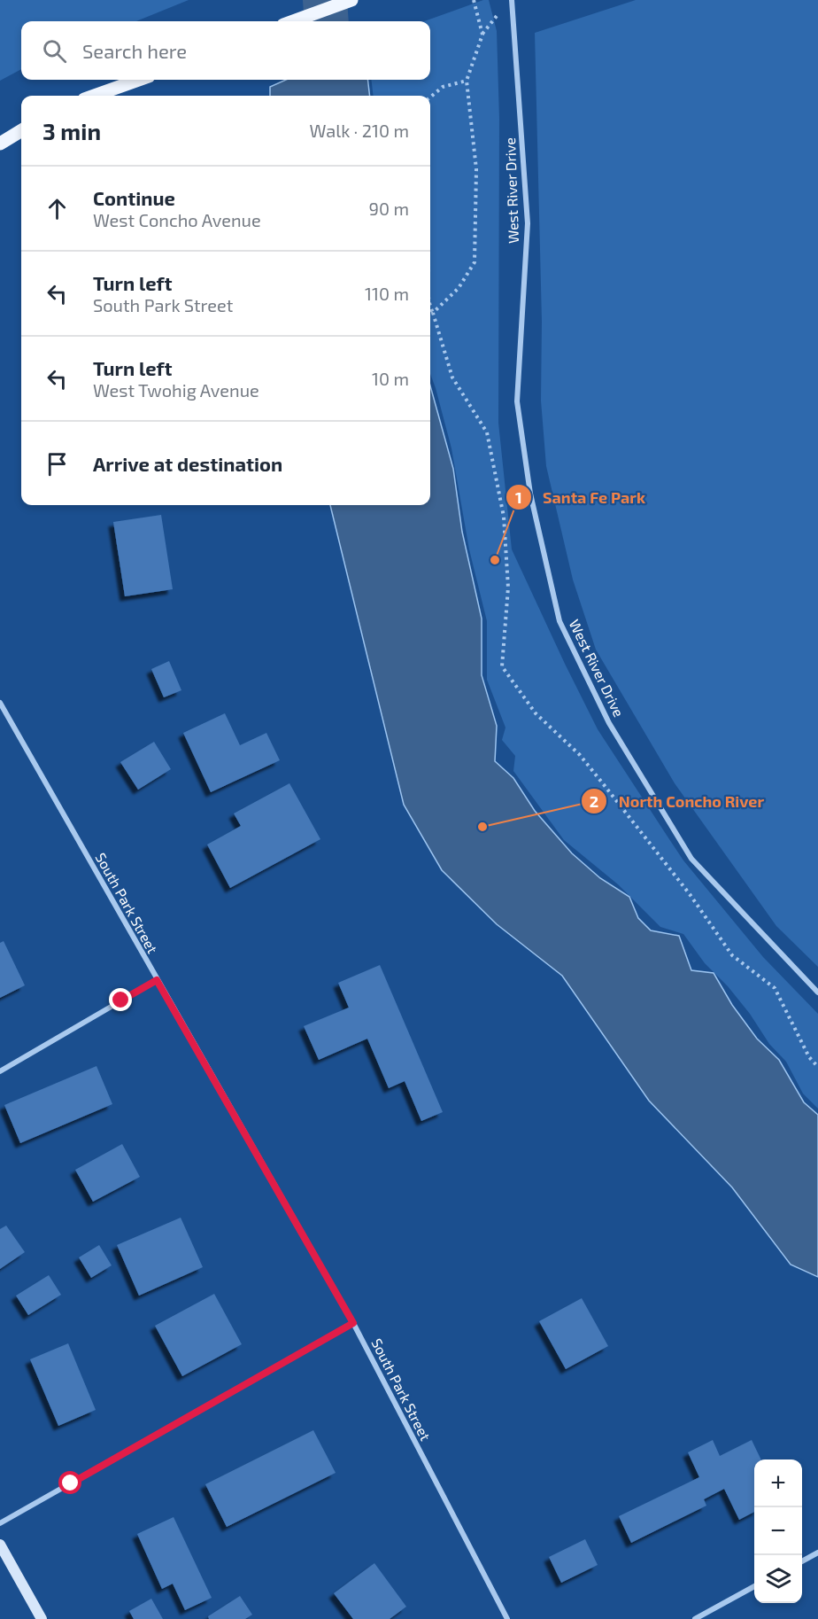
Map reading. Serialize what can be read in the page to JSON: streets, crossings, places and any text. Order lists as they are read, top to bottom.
{
  "streets": {
    "street": ["West River Drive", "South Park Street"]
  },
  "places": ["Santa Fe Park", "North Concho River"],
  "page": {
    "search": "Search here",
    "heading": ["3 min", "Walk · 210 m"],
    "list": [
      ["Continue", "West Concho Avenue", "90 m"],
      ["Turn left", "South Park Street", "110 m"],
      ["Turn left", "West Twohig Avenue", "10 m"],
      "Arrive at destination"
    ],
    "map_buttons": ["+", "−"]
  }
}
